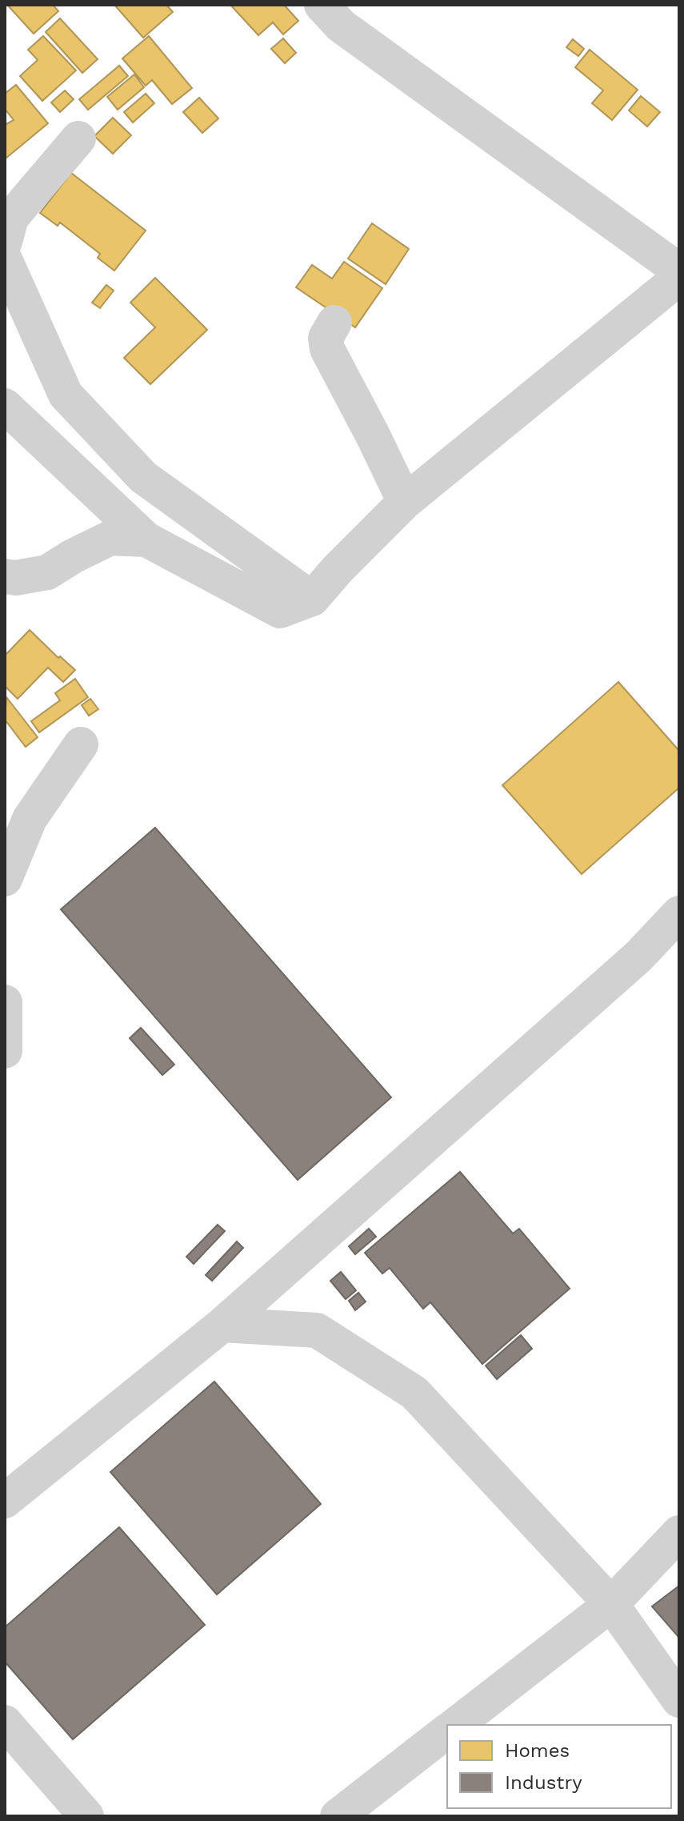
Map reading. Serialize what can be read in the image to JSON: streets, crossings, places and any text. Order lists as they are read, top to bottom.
{
  "legend": ["Homes", "Industry"]
}
